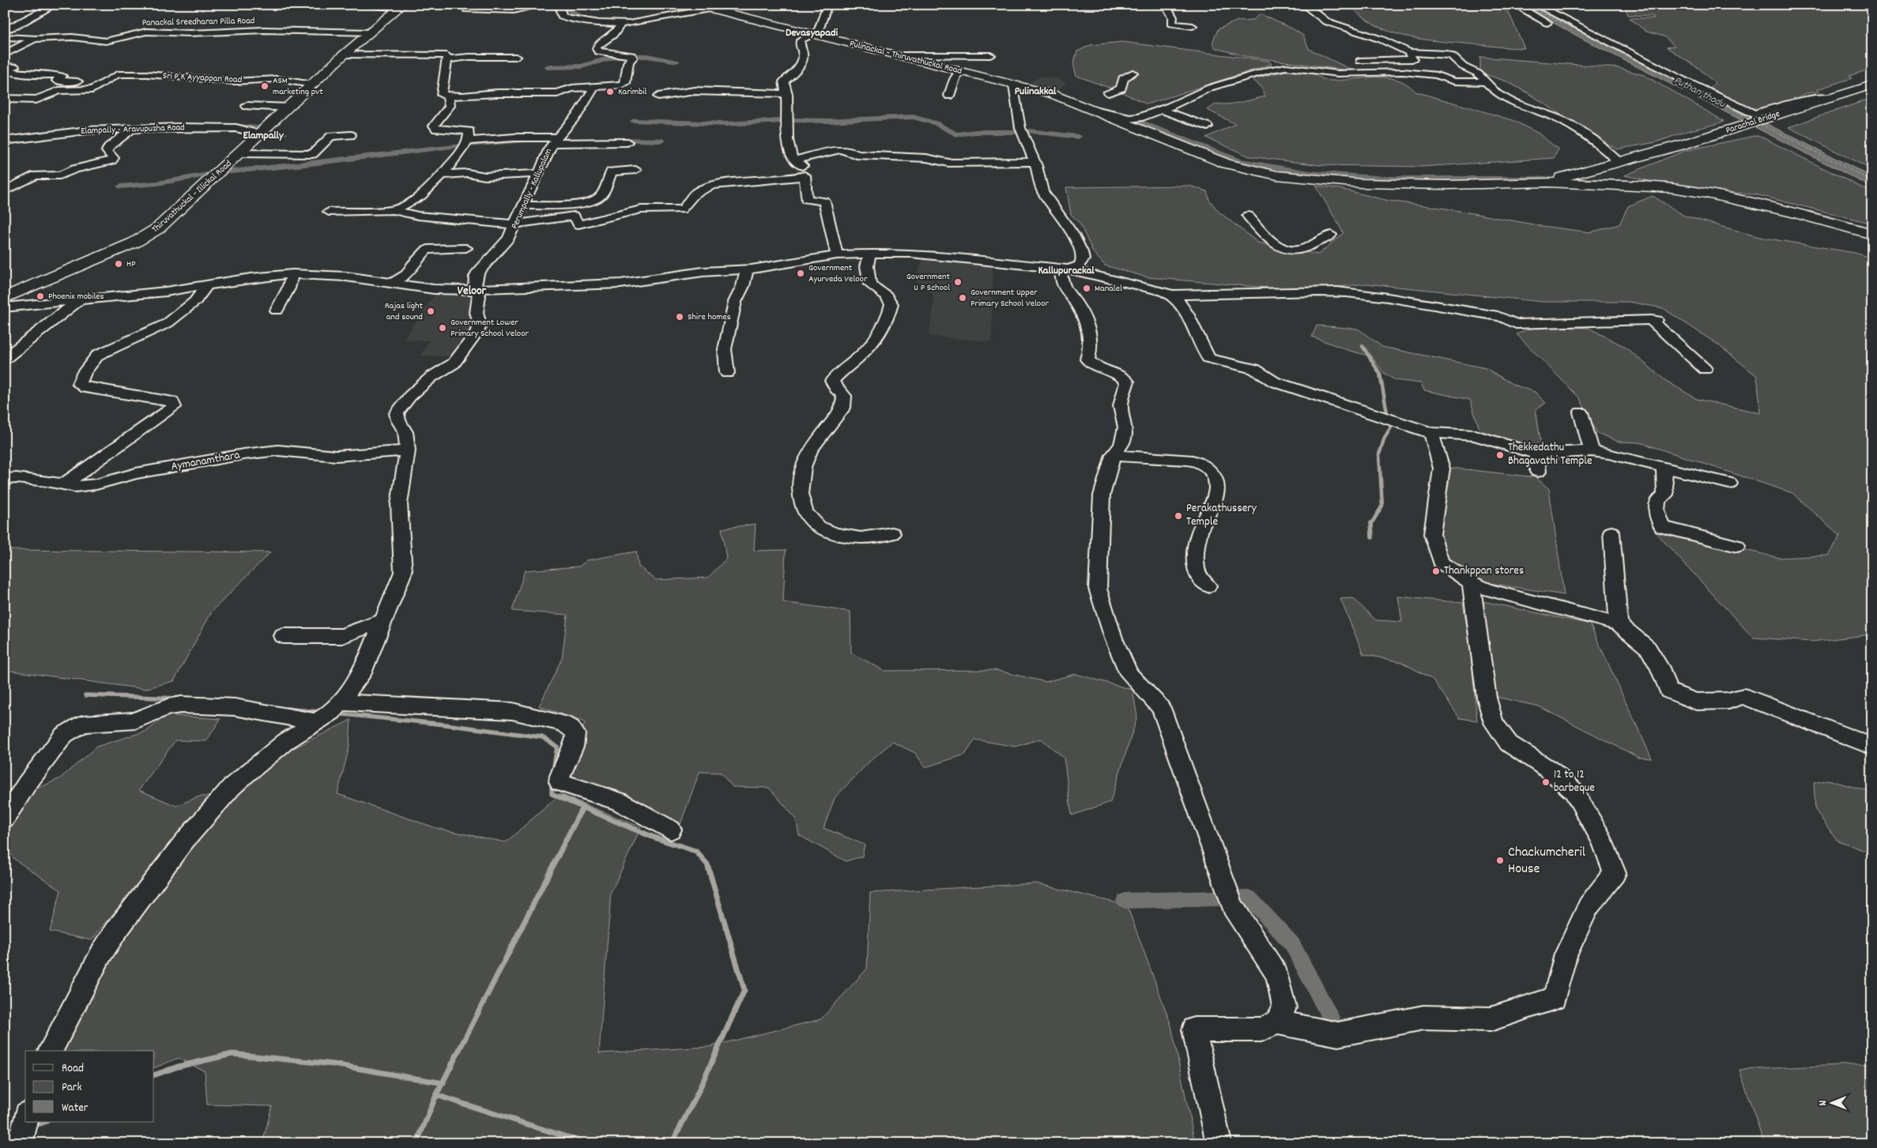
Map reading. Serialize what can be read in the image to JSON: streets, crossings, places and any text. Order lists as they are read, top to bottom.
{
  "streets": {
    "main road": ["Pulinackal - Thiruvathuckal Road", "Parachal Bridge", "Thiruvathuckal - Illickal Road"],
    "street": [
      "Panackal Sreedharan Pilla Road",
      "Sri P K Ayyappan Road",
      "Elampally - Aravupuzha Road",
      "Perumpally - Kallupalam",
      "Aymanamthara"
    ]
  },
  "crossings": [
    ["Panackal Sreedharan Pilla Road", "Thiruvathuckal - Illickal Road"],
    ["Pulinackal - Thiruvathuckal Road", "Parachal Bridge"],
    ["Sri P K Ayyappan Road", "Thiruvathuckal - Illickal Road"],
    ["Elampally - Aravupuzha Road", "Thiruvathuckal - Illickal Road"],
    ["Perumpally - Kallupalam", "Aymanamthara"]
  ],
  "districts": [
    "Devasyapadi",
    "Pulinakkal",
    "Elampally",
    "Kallupurackal",
    "Veloor"
  ],
  "water": ["Puthan thodu"],
  "places": [
    "ASM marketing pvt",
    "Karimbil",
    "HP",
    "Government Ayurveda Veloor",
    "Government U P School",
    "Manalel",
    "Phoenix mobiles",
    "Government Upper Primary School Veloor",
    "Rajas light and sound",
    "Shire homes",
    "Government Lower Primary School Veloor",
    "Thekkedathu Bhagavathi Temple",
    "Perakathussery Temple",
    "Thankppan stores",
    "12 to 12 barbeque",
    "Chackumcheril House"
  ],
  "legend": ["Road", "Park", "Water"],
  "north": "left"
}
